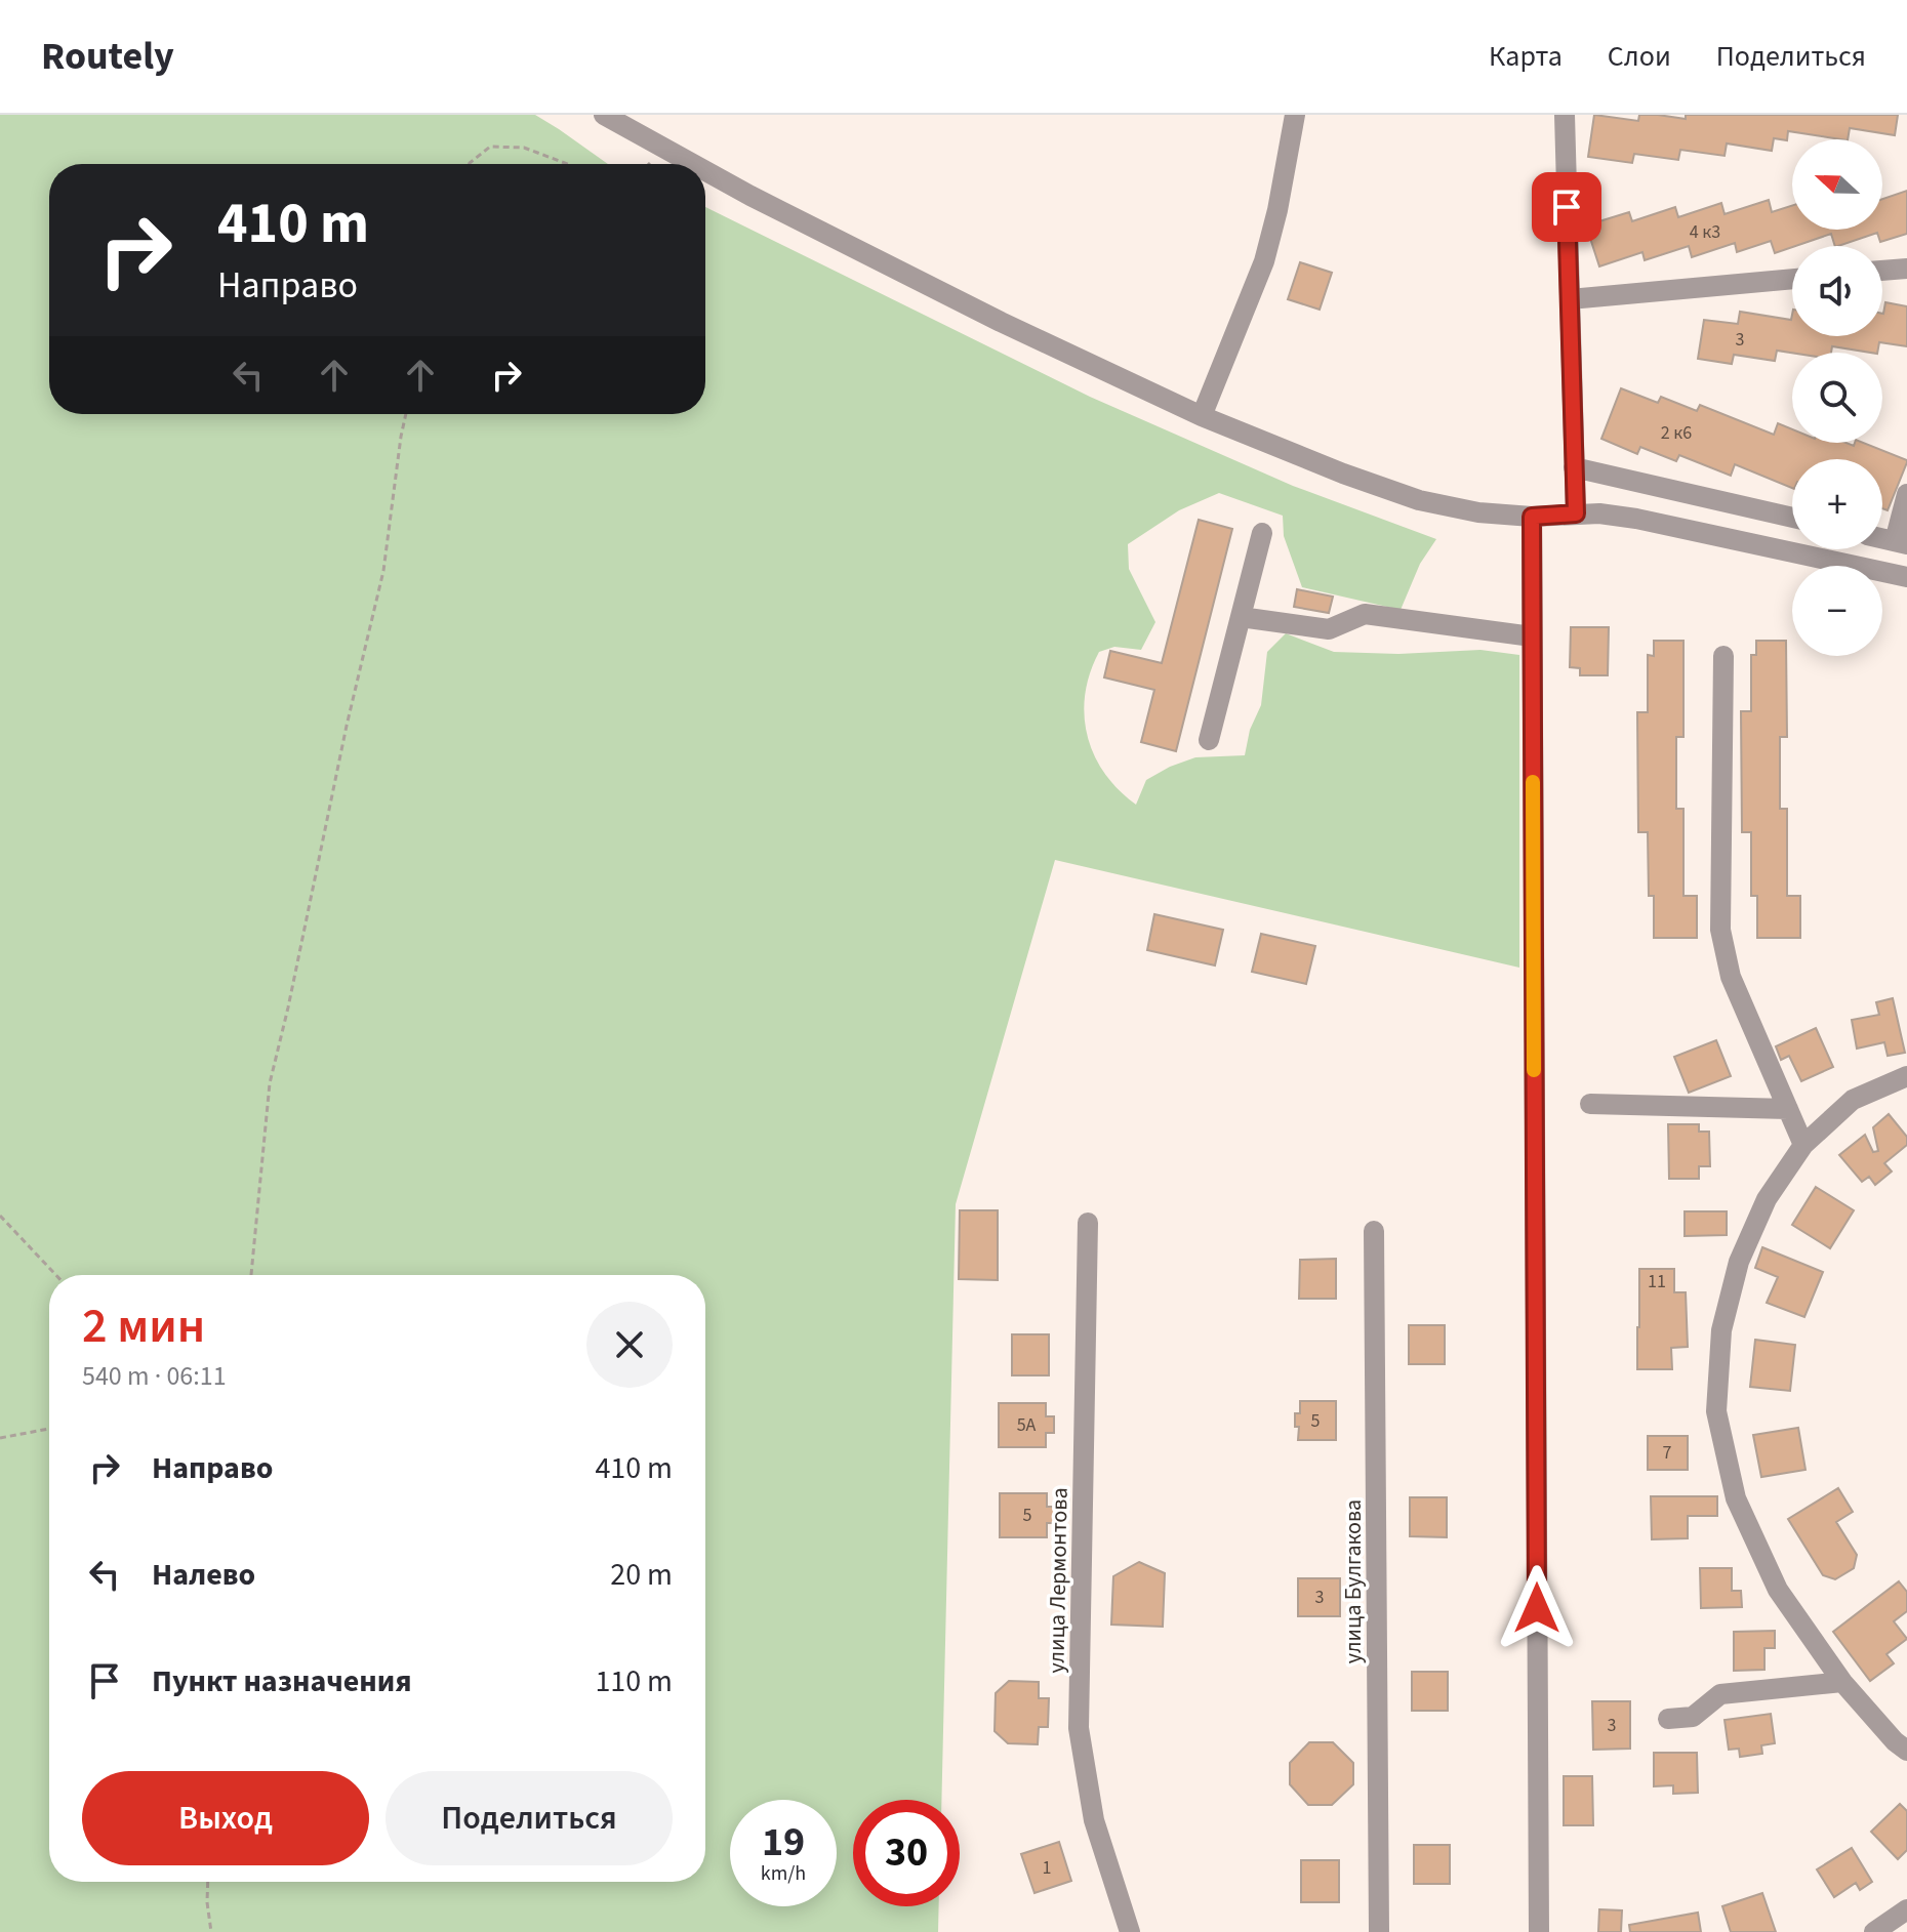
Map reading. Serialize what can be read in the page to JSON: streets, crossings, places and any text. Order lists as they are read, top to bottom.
{
  "streets": {
    "street": ["улица Лермонтова", "улица Булгакова"]
  },
  "house_numbers": [
    "4 к3",
    "3",
    "2 к6",
    "11",
    "5",
    "5А",
    "7",
    "5",
    "3",
    "3",
    "1"
  ],
  "north": "left",
  "page": {
    "header": "Routely",
    "nav": ["Карта", "Слои", "Поделиться"],
    "map_buttons": ["+", "−"],
    "turn": ["410 m", "Направо"],
    "heading": ["2 мин", "540 m · 06:11"],
    "list": [
      {
        "name": "Направо",
        "value": "410 m"
      },
      {
        "name": "Налево",
        "value": "20 m"
      },
      {
        "name": "Пункт назначения",
        "value": "110 m"
      }
    ],
    "buttons": ["Выход", "Поделиться"],
    "speed": "19 km/h",
    "limit": "30"
  }
}
